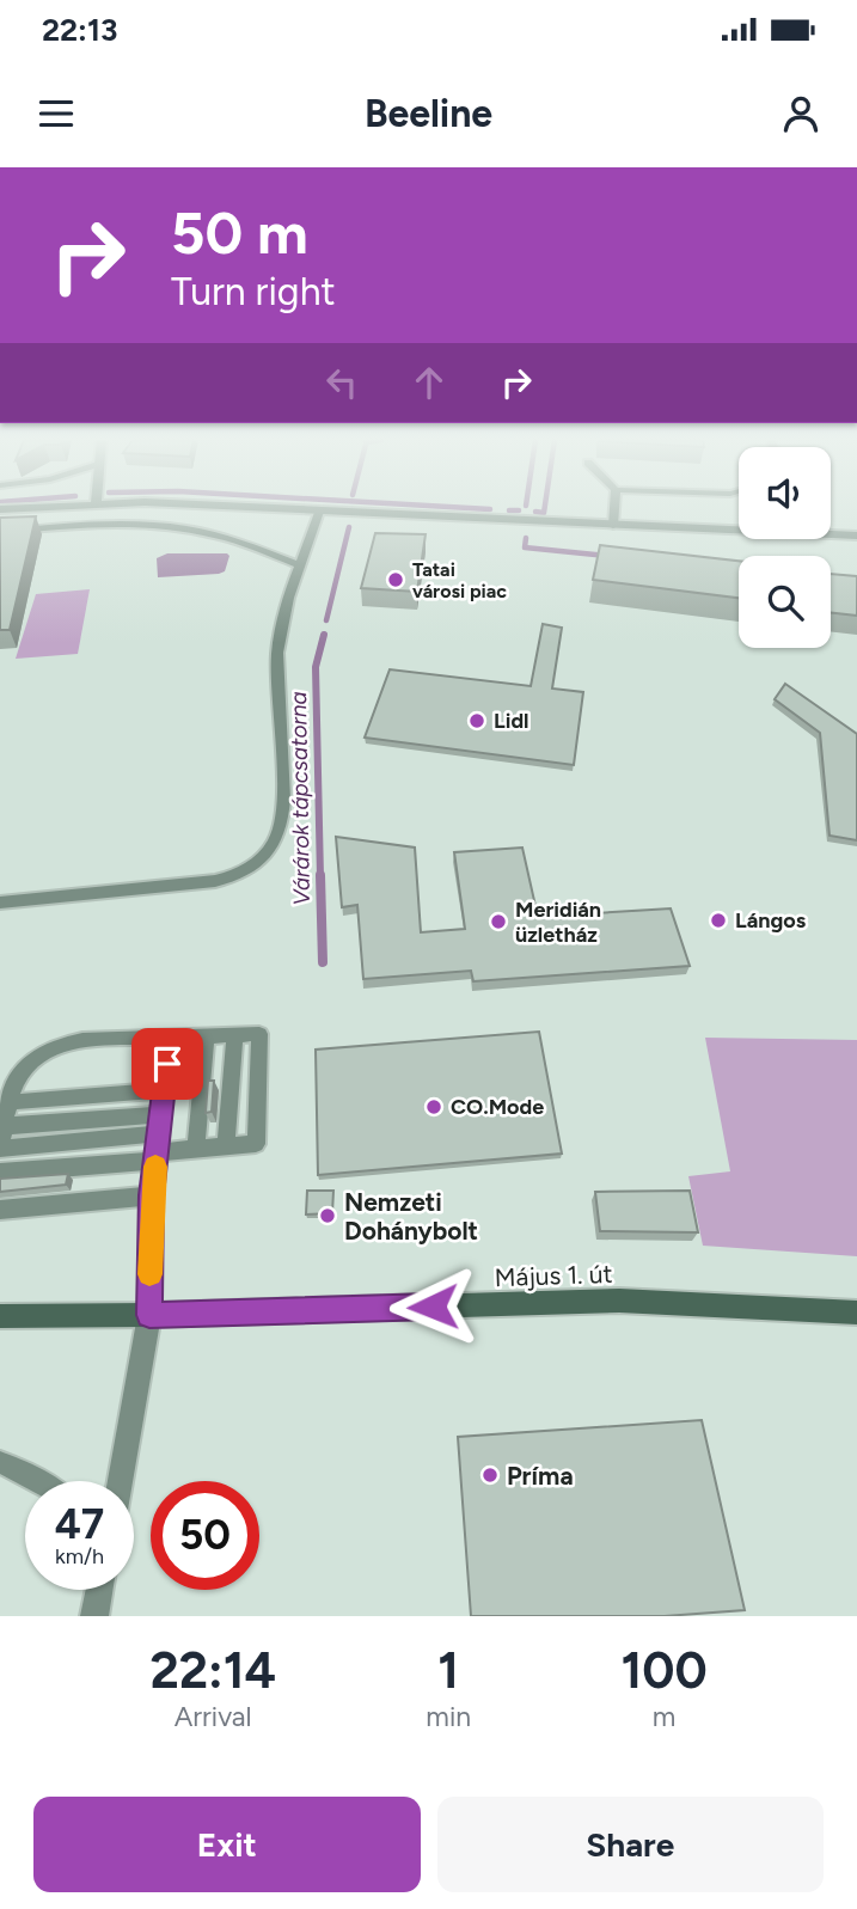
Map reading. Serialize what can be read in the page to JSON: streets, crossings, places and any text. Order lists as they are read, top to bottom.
{
  "streets": {
    "main road": ["Május 1. út"]
  },
  "water": ["Várárok tápcsatorna"],
  "places": [
    "Tatai városi piac",
    "Lidl",
    "Lángos",
    "Meridián üzletház",
    "CO.Mode",
    "Nemzeti Dohánybolt",
    "Príma"
  ],
  "page": {
    "status": "22:13",
    "header": "Beeline",
    "turn": ["50 m", "Turn right"],
    "speed": "47 km/h",
    "limit": "50",
    "eta": [
      "22:14",
      "Arrival",
      "1",
      "min",
      "100",
      "m"
    ],
    "buttons": ["Exit", "Share"]
  }
}
